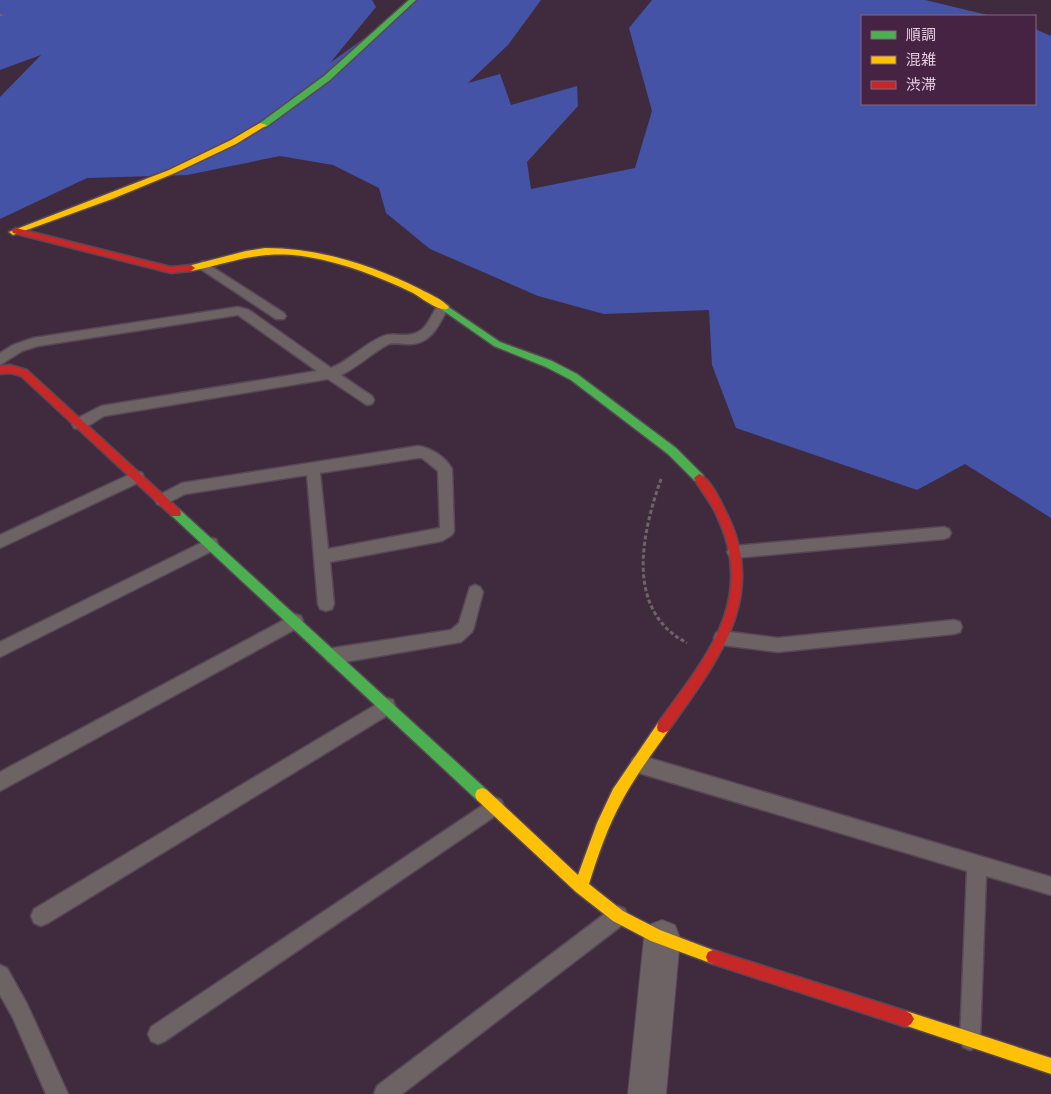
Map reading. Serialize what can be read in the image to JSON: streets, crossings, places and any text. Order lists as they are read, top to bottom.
{
  "legend": ["順調", "混雑", "渋滞"]
}
